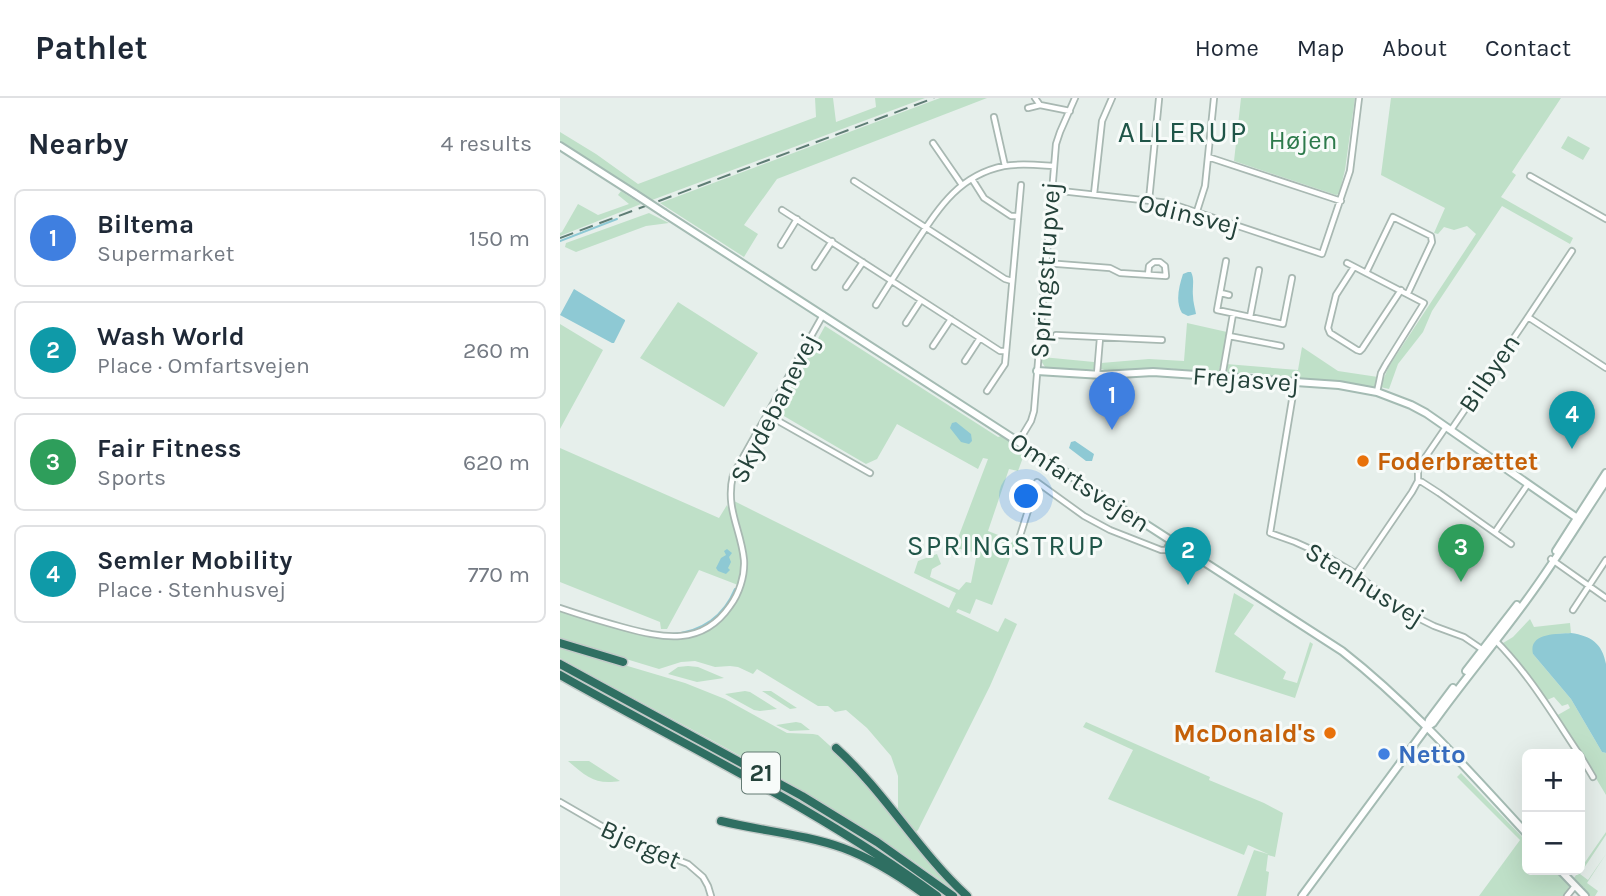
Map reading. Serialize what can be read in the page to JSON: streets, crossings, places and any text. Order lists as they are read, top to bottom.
{
  "streets": {
    "highway": ["21"],
    "main road": ["Frejasvej", "Omfartsvejen"],
    "street": [
      "Odinsvej",
      "Springstrupvej",
      "Bilbyen",
      "Skydebanevej",
      "Stenhusvej",
      "Bjerget"
    ]
  },
  "crossings": [
    ["Odinsvej", "Springstrupvej"],
    ["Springstrupvej", "Frejasvej"],
    ["Springstrupvej", "Omfartsvejen"],
    ["Bilbyen", "Frejasvej"],
    ["Frejasvej", "Stenhusvej"],
    ["Skydebanevej", "Omfartsvejen"]
  ],
  "districts": ["ALLERUP", "SPRINGSTRUP"],
  "parks": ["Højen"],
  "places": ["Foderbrættet", "McDonald's", "Netto"],
  "page": {
    "header": "Pathlet",
    "nav": [
      "Home",
      "Map",
      "About",
      "Contact"
    ],
    "heading": ["Nearby", "4 results"],
    "list": [
      {
        "mark": "1",
        "name": "Biltema",
        "note": "Supermarket",
        "value": "150 m"
      },
      {
        "mark": "2",
        "name": "Wash World",
        "note": "Place · Omfartsvejen",
        "value": "260 m"
      },
      {
        "mark": "3",
        "name": "Fair Fitness",
        "note": "Sports",
        "value": "620 m"
      },
      {
        "mark": "4",
        "name": "Semler Mobility",
        "note": "Place · Stenhusvej",
        "value": "770 m"
      }
    ],
    "pins": [
      "1",
      "4",
      "3",
      "2"
    ],
    "map_buttons": ["+", "−"]
  }
}
